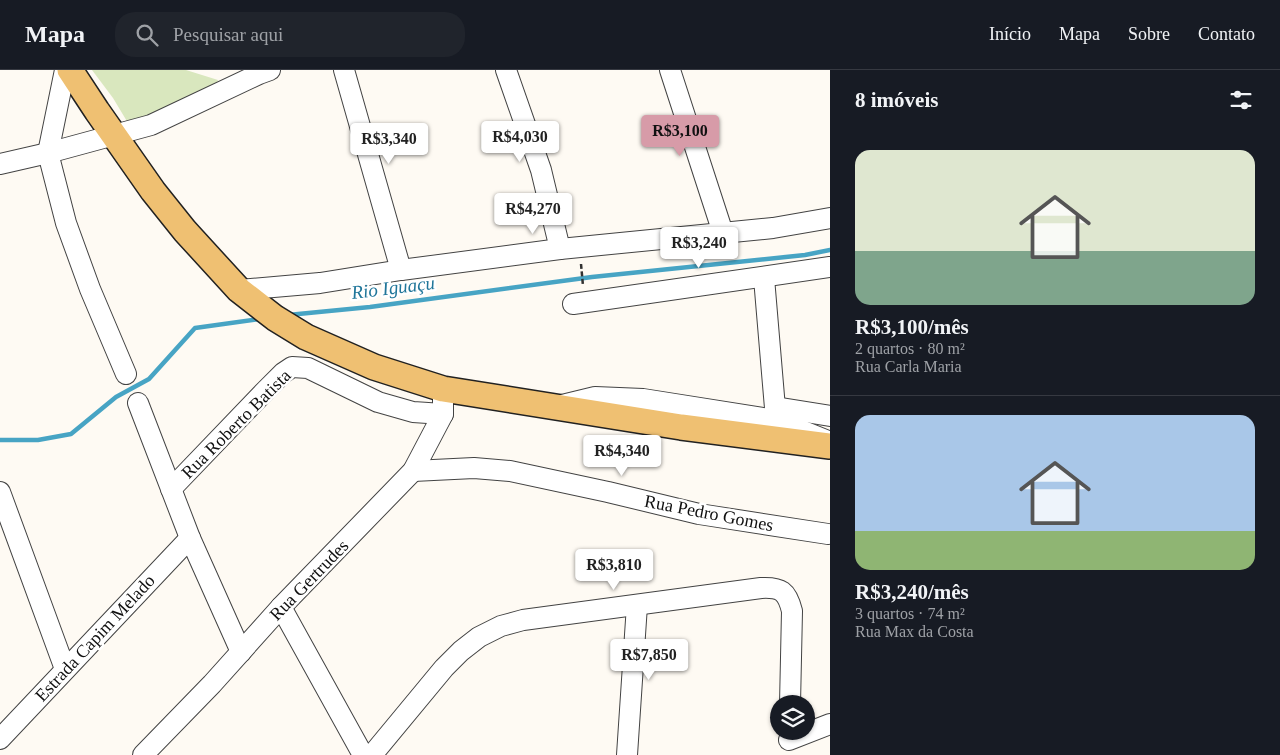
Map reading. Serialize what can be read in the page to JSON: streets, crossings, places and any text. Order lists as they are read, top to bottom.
{
  "streets": {
    "street": [
      "Rua Roberto Batista",
      "Rua Pedro Gomes",
      "Rua Gertrudes",
      "Estrada Capim Melado"
    ]
  },
  "crossings": [
    ["Rua Roberto Batista", "Rua Gertrudes"],
    ["Rua Pedro Gomes", "Rua Gertrudes"]
  ],
  "water": ["Rio Iguaçu"],
  "page": {
    "header": "Mapa",
    "search": "Pesquisar aqui",
    "nav": [
      "Início",
      "Mapa",
      "Sobre",
      "Contato"
    ],
    "heading": "8 imóveis",
    "price": [
      "R$3,100",
      "R$4,030",
      "R$3,340",
      "R$4,270",
      "R$3,240",
      "R$4,340",
      "R$3,810",
      "R$7,850"
    ],
    "list": [
      {
        "name": "R$3,100/mês",
        "note": "2 quartos · 80 m² · Rua Carla Maria"
      },
      {
        "name": "R$3,240/mês",
        "note": "3 quartos · 74 m² · Rua Max da Costa"
      }
    ]
  }
}
